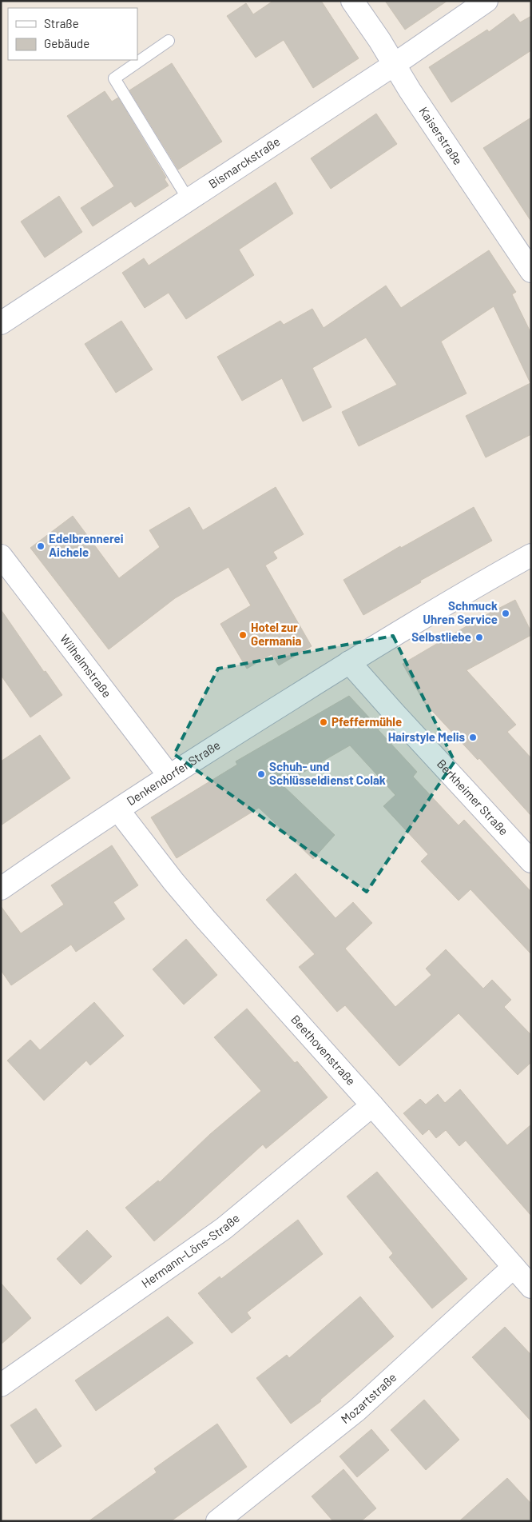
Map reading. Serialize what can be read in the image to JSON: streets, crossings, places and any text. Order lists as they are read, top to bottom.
{
  "streets": {
    "street": [
      "Kaiserstraße",
      "Bismarckstraße",
      "Wilhelmstraße",
      "Denkendorfer Straße",
      "Berkheimer Straße",
      "Beethovenstraße",
      "Hermann-Löns-Straße",
      "Mozartstraße"
    ]
  },
  "crossings": [
    ["Kaiserstraße", "Bismarckstraße"],
    ["Wilhelmstraße", "Denkendorfer Straße"],
    ["Denkendorfer Straße", "Berkheimer Straße"],
    ["Denkendorfer Straße", "Beethovenstraße"],
    ["Beethovenstraße", "Hermann-Löns-Straße"],
    ["Beethovenstraße", "Mozartstraße"]
  ],
  "places": [
    "Edelbrennerei Aichele",
    "Schmuck Uhren Service",
    "Hotel zur Germania",
    "Selbstliebe",
    "Pfeffermühle",
    "Hairstyle Melis",
    "Schuh- und Schlüsseldienst Colak"
  ],
  "legend": ["Straße", "Gebäude"]
}
